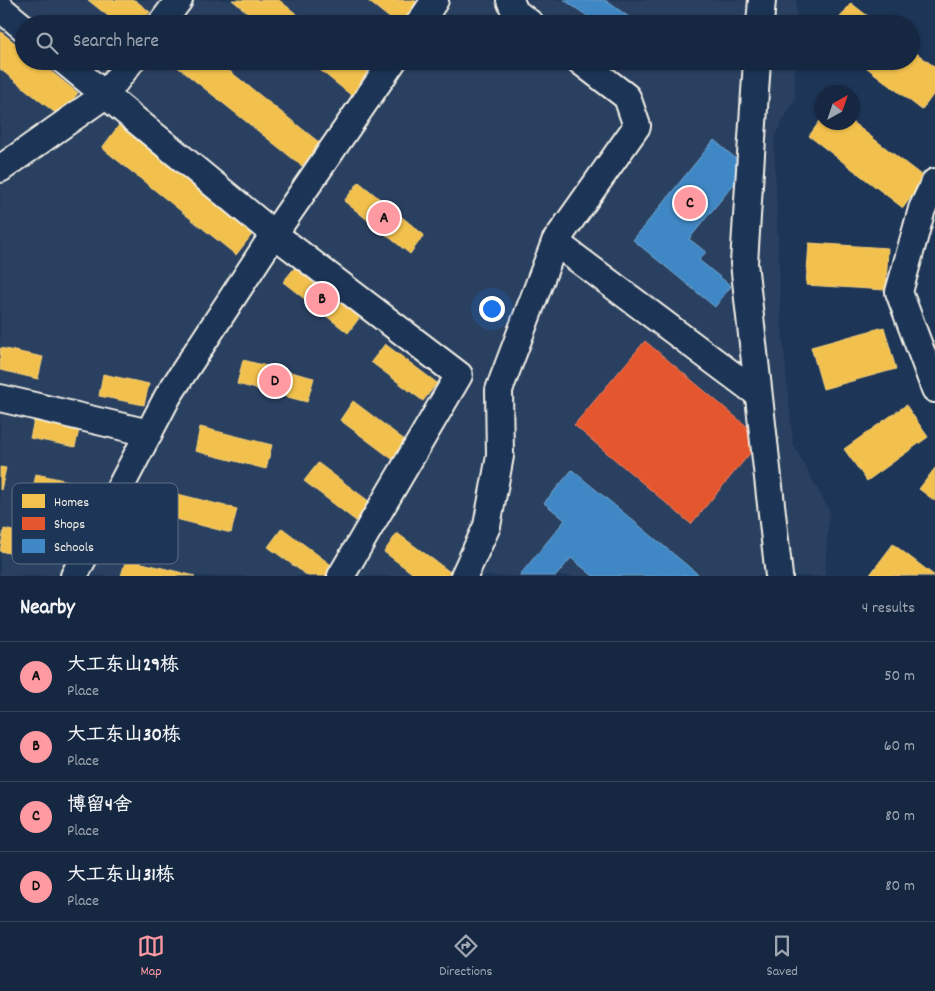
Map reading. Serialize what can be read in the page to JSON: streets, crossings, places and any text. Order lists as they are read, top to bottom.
{
  "legend": ["Homes", "Shops", "Schools"],
  "north": "top right",
  "page": {
    "search": "Search here",
    "pins": [
      "C",
      "A",
      "B",
      "D"
    ],
    "heading": ["Nearby", "4 results"],
    "list": [
      {
        "mark": "A",
        "name": "大工东山29栋",
        "note": "Place",
        "value": "50 m"
      },
      {
        "mark": "B",
        "name": "大工东山30栋",
        "note": "Place",
        "value": "60 m"
      },
      {
        "mark": "C",
        "name": "博留4舍",
        "note": "Place",
        "value": "80 m"
      },
      {
        "mark": "D",
        "name": "大工东山31栋",
        "note": "Place",
        "value": "80 m"
      }
    ],
    "nav": ["Map", "Directions", "Saved"]
  }
}
